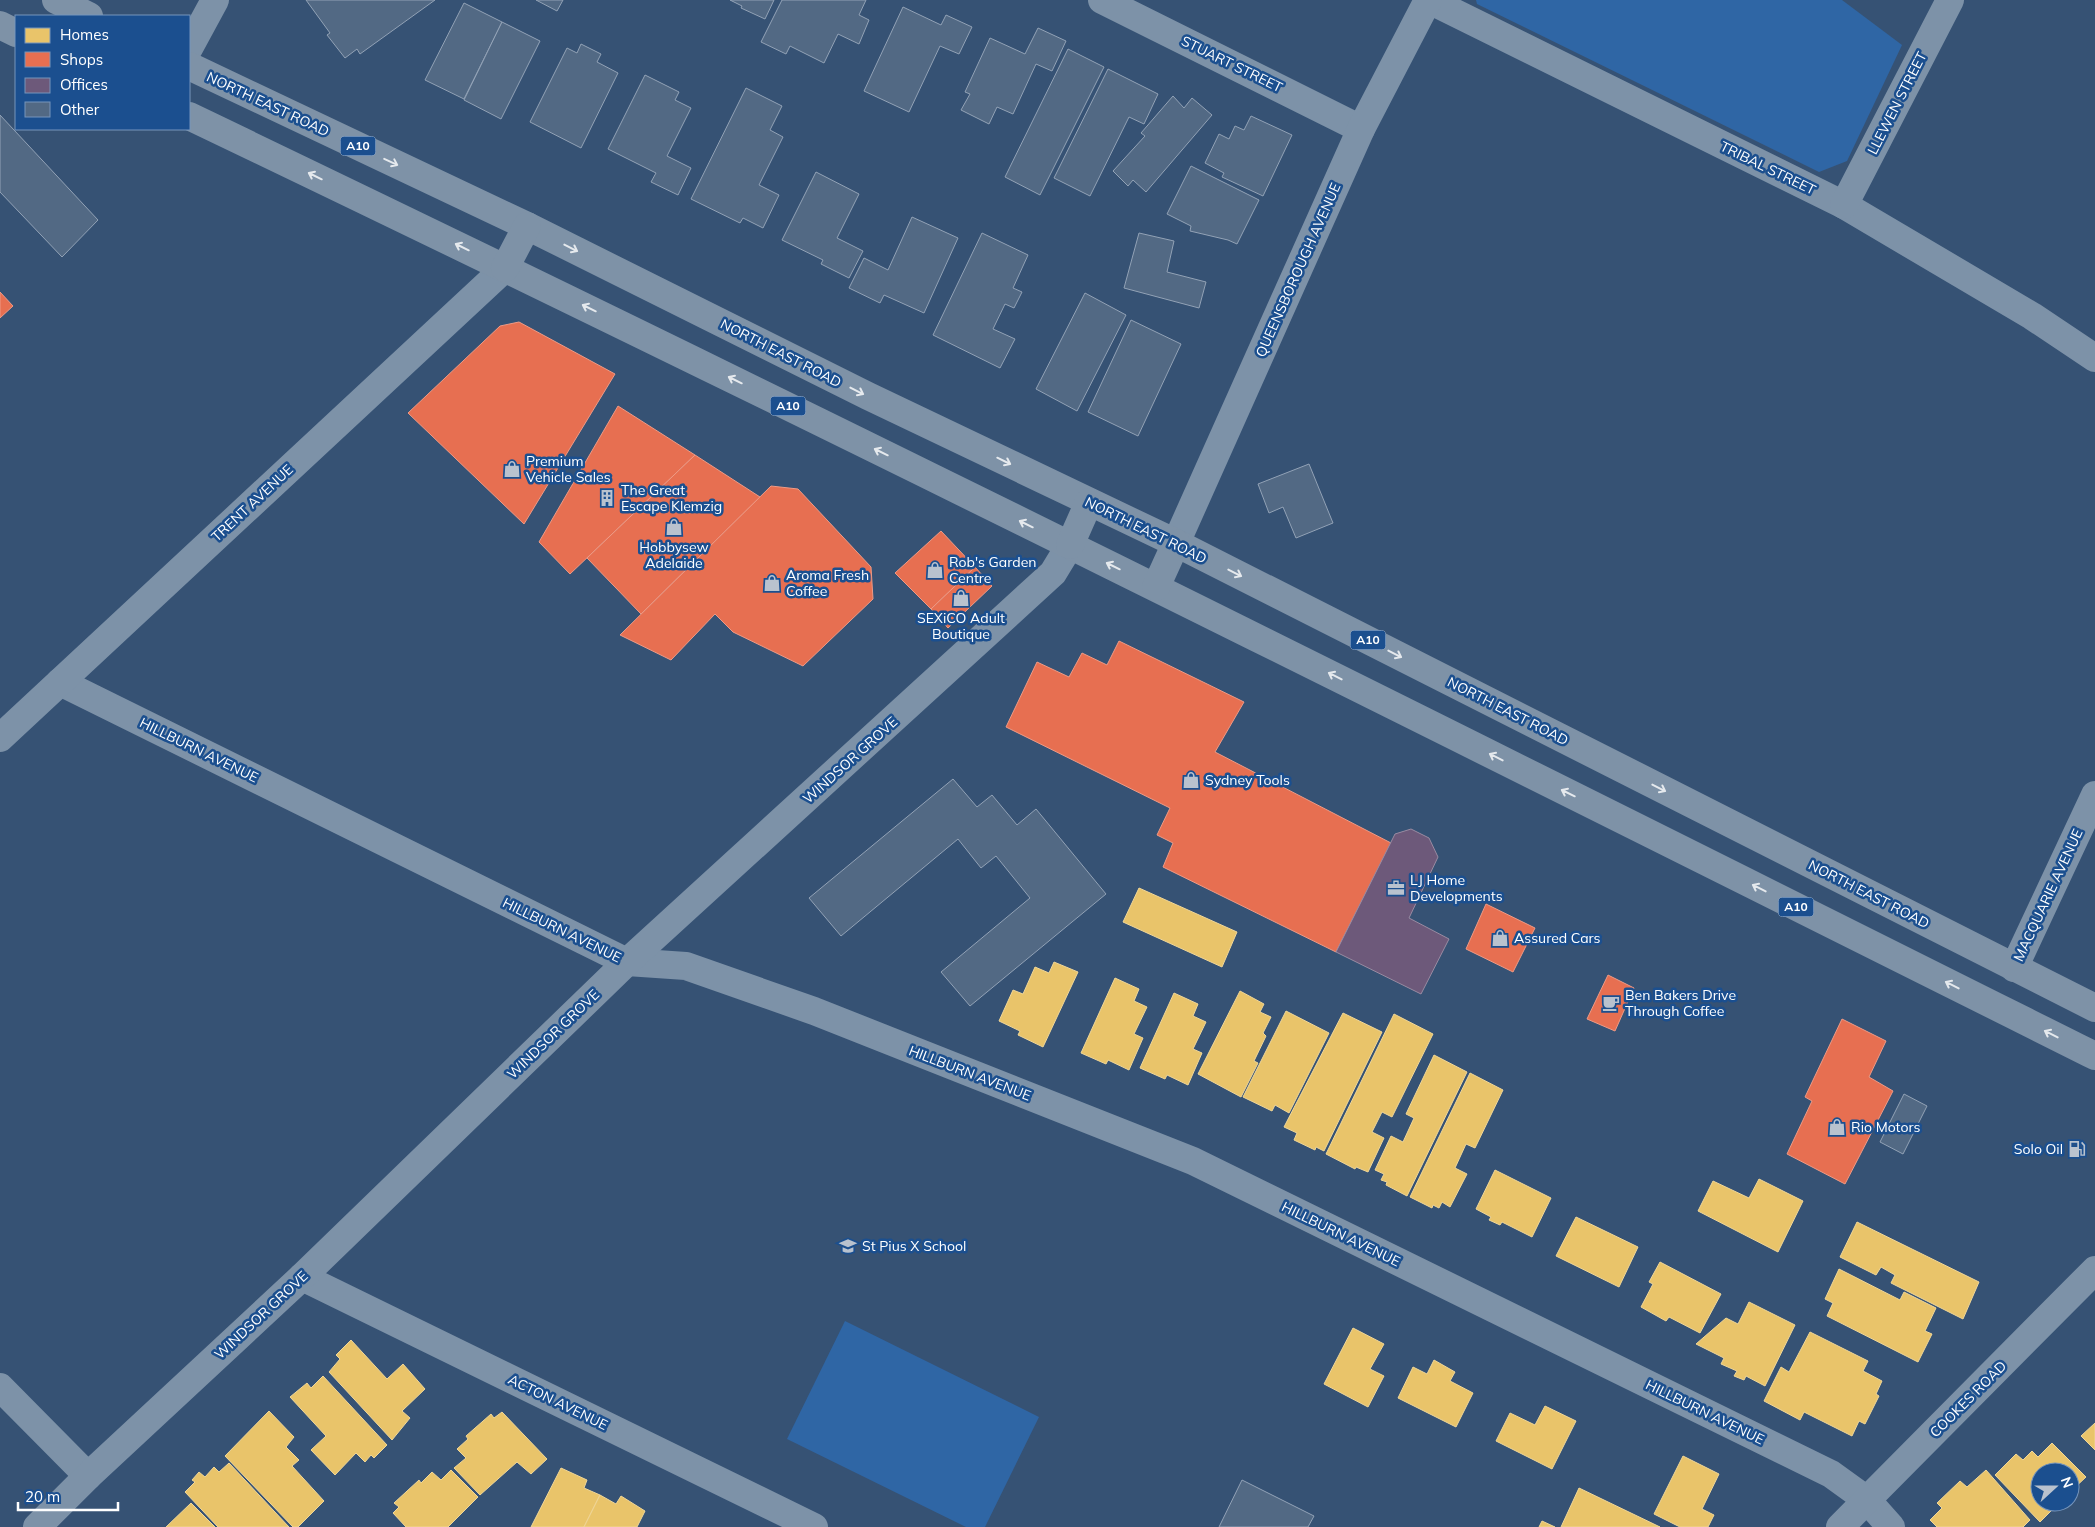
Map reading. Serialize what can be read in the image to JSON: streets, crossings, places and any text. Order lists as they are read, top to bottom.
{
  "streets": {
    "highway": ["NORTH EAST ROAD", "A10"],
    "street": [
      "STUART STREET",
      "LLEWEN STREET",
      "TRIBAL STREET",
      "QUEENSBOROUGH AVENUE",
      "TRENT AVENUE",
      "HILLBURN AVENUE",
      "WINDSOR GROVE",
      "MACQUARIE AVENUE",
      "COOKES ROAD",
      "ACTON AVENUE"
    ]
  },
  "crossings": [
    ["STUART STREET", "QUEENSBOROUGH AVENUE"],
    ["LLEWEN STREET", "TRIBAL STREET"],
    ["NORTH EAST ROAD", "QUEENSBOROUGH AVENUE"],
    ["NORTH EAST ROAD", "MACQUARIE AVENUE"],
    ["A10", "TRENT AVENUE"],
    ["A10", "WINDSOR GROVE"],
    ["TRIBAL STREET", "QUEENSBOROUGH AVENUE"],
    ["TRENT AVENUE", "HILLBURN AVENUE"],
    ["HILLBURN AVENUE", "WINDSOR GROVE"],
    ["HILLBURN AVENUE", "COOKES ROAD"],
    ["WINDSOR GROVE", "ACTON AVENUE"]
  ],
  "places": {
    "shop": [
      "Premium Vehicle Sales",
      "Hobbysew Adelaide",
      "Rob's Garden Centre",
      "Aroma Fresh Coffee",
      "SEXiCO Adult Boutique",
      "Sydney Tools",
      "Assured Cars",
      "Rio Motors"
    ],
    "building": ["The Great Escape Klemzig"],
    "office": ["LJ Home Developments"],
    "cafe": ["Ben Bakers Drive Through Coffee"],
    "fuel station": ["Solo Oil"],
    "school or university": ["St Pius X School"]
  },
  "legend": [
    "Homes",
    "Shops",
    "Offices",
    "Other"
  ],
  "scale_bar": "20 m",
  "north": "right"
}
